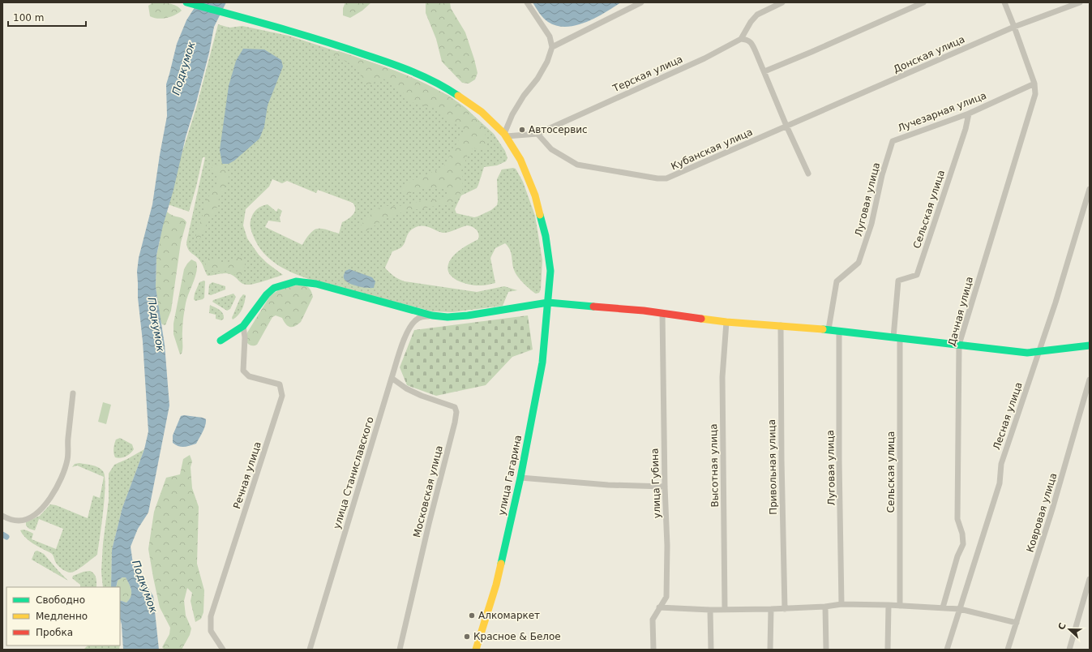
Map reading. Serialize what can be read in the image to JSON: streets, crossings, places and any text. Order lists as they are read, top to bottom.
{
  "streets": {
    "street": [
      "Донская улица",
      "Терская улица",
      "Лучезарная улица",
      "Кубанская улица",
      "Луговая улица",
      "Сельская улица",
      "Дачная улица",
      "Лесная улица",
      "Высотная улица",
      "Привольная улица",
      "улица Станиславского",
      "Речная улица",
      "улица Гагарина",
      "улица Губина",
      "Московская улица",
      "Ковровая улица"
    ]
  },
  "crossings": [
    ["Донская улица", "Кубанская улица"],
    ["Терская улица", "Кубанская улица"],
    ["Терская улица", "улица Гагарина"],
    ["Лучезарная улица", "Луговая улица"],
    ["Лучезарная улица", "Сельская улица"],
    ["Лучезарная улица", "Дачная улица"],
    ["улица Станиславского", "Московская улица"]
  ],
  "water": ["Подкумок"],
  "places": ["Автосервис", "Алкомаркет", "Красное & Белое"],
  "legend": ["Свободно", "Медленно", "Пробка"],
  "scale_bar": "100 m",
  "north": "left"
}
